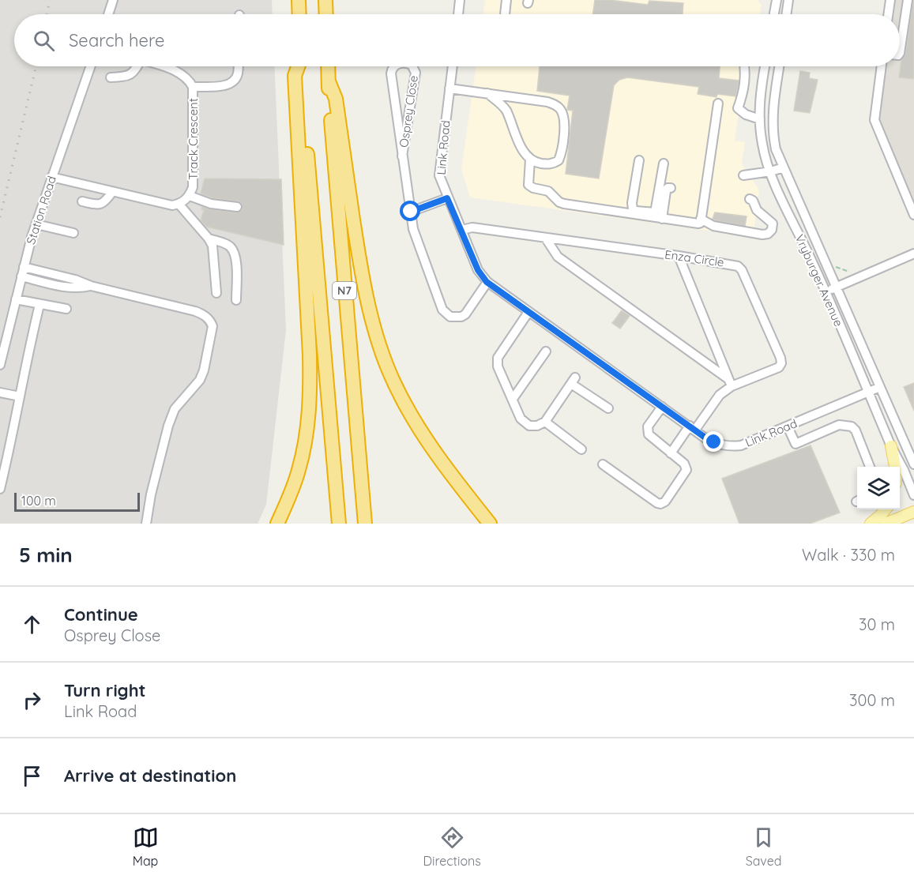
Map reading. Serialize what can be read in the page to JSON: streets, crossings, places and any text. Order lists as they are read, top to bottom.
{
  "streets": {
    "highway": ["N7"],
    "street": [
      "Osprey Close",
      "Track Crescent",
      "Link Road",
      "Station Road",
      "Enza Circle",
      "Vryburger Avenue"
    ]
  },
  "crossings": [
    ["Osprey Close", "Link Road"],
    ["Link Road", "Enza Circle"],
    ["Link Road", "Vryburger Avenue"]
  ],
  "scale_bar": "100 m",
  "page": {
    "search": "Search here",
    "scale": "100 m",
    "heading": ["5 min", "Walk · 330 m"],
    "list": [
      ["Continue", "Osprey Close", "30 m"],
      ["Turn right", "Link Road", "300 m"],
      "Arrive at destination"
    ],
    "nav": ["Map", "Directions", "Saved"]
  }
}
